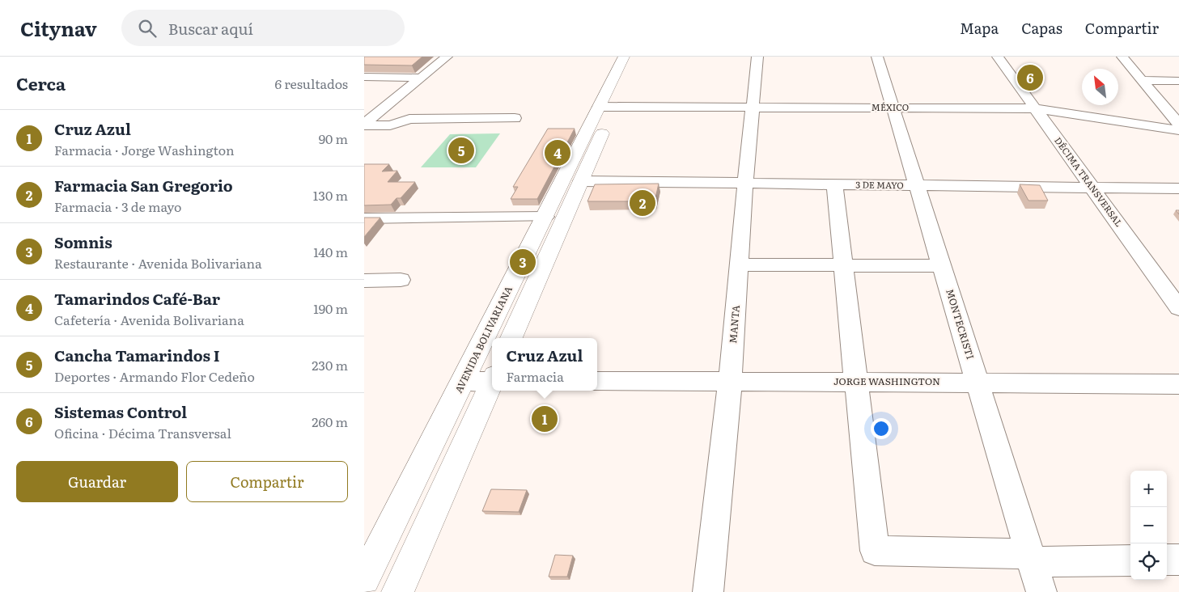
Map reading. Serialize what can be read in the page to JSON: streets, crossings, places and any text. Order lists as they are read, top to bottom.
{
  "streets": {
    "street": [
      "MÉXICO",
      "DÉCIMA TRANSVERSAL",
      "3 DE MAYO",
      "MANTA",
      "MONTECRISTI",
      "AVENIDA BOLIVARIANA",
      "JORGE WASHINGTON"
    ]
  },
  "crossings": [
    ["MÉXICO", "DÉCIMA TRANSVERSAL"],
    ["MÉXICO", "MANTA"],
    ["MÉXICO", "MONTECRISTI"],
    ["MÉXICO", "AVENIDA BOLIVARIANA"],
    ["DÉCIMA TRANSVERSAL", "3 DE MAYO"],
    ["3 DE MAYO", "MANTA"],
    ["3 DE MAYO", "MONTECRISTI"],
    ["3 DE MAYO", "AVENIDA BOLIVARIANA"],
    ["MANTA", "JORGE WASHINGTON"],
    ["MONTECRISTI", "JORGE WASHINGTON"]
  ],
  "north": "top left",
  "page": {
    "header": "Citynav",
    "search": "Buscar aquí",
    "nav": ["Mapa", "Capas", "Compartir"],
    "heading": ["Cerca", "6 resultados"],
    "pins": [
      "6",
      "5",
      "4",
      "2",
      "3",
      "1"
    ],
    "list": [
      {
        "mark": "1",
        "name": "Cruz Azul",
        "note": "Farmacia · Jorge Washington",
        "value": "90 m"
      },
      {
        "mark": "2",
        "name": "Farmacia San Gregorio",
        "note": "Farmacia · 3 de mayo",
        "value": "130 m"
      },
      {
        "mark": "3",
        "name": "Somnis",
        "note": "Restaurante · Avenida Bolivariana",
        "value": "140 m"
      },
      {
        "mark": "4",
        "name": "Tamarindos Café-Bar",
        "note": "Cafetería · Avenida Bolivariana",
        "value": "190 m"
      },
      {
        "mark": "5",
        "name": "Cancha Tamarindos I",
        "note": "Deportes · Armando Flor Cedeño",
        "value": "230 m"
      },
      {
        "mark": "6",
        "name": "Sistemas Control",
        "note": "Oficina · Décima Transversal",
        "value": "260 m"
      }
    ],
    "popup": ["Cruz Azul", "Farmacia"],
    "buttons": ["Guardar", "Compartir"],
    "map_buttons": ["+", "−"]
  }
}
